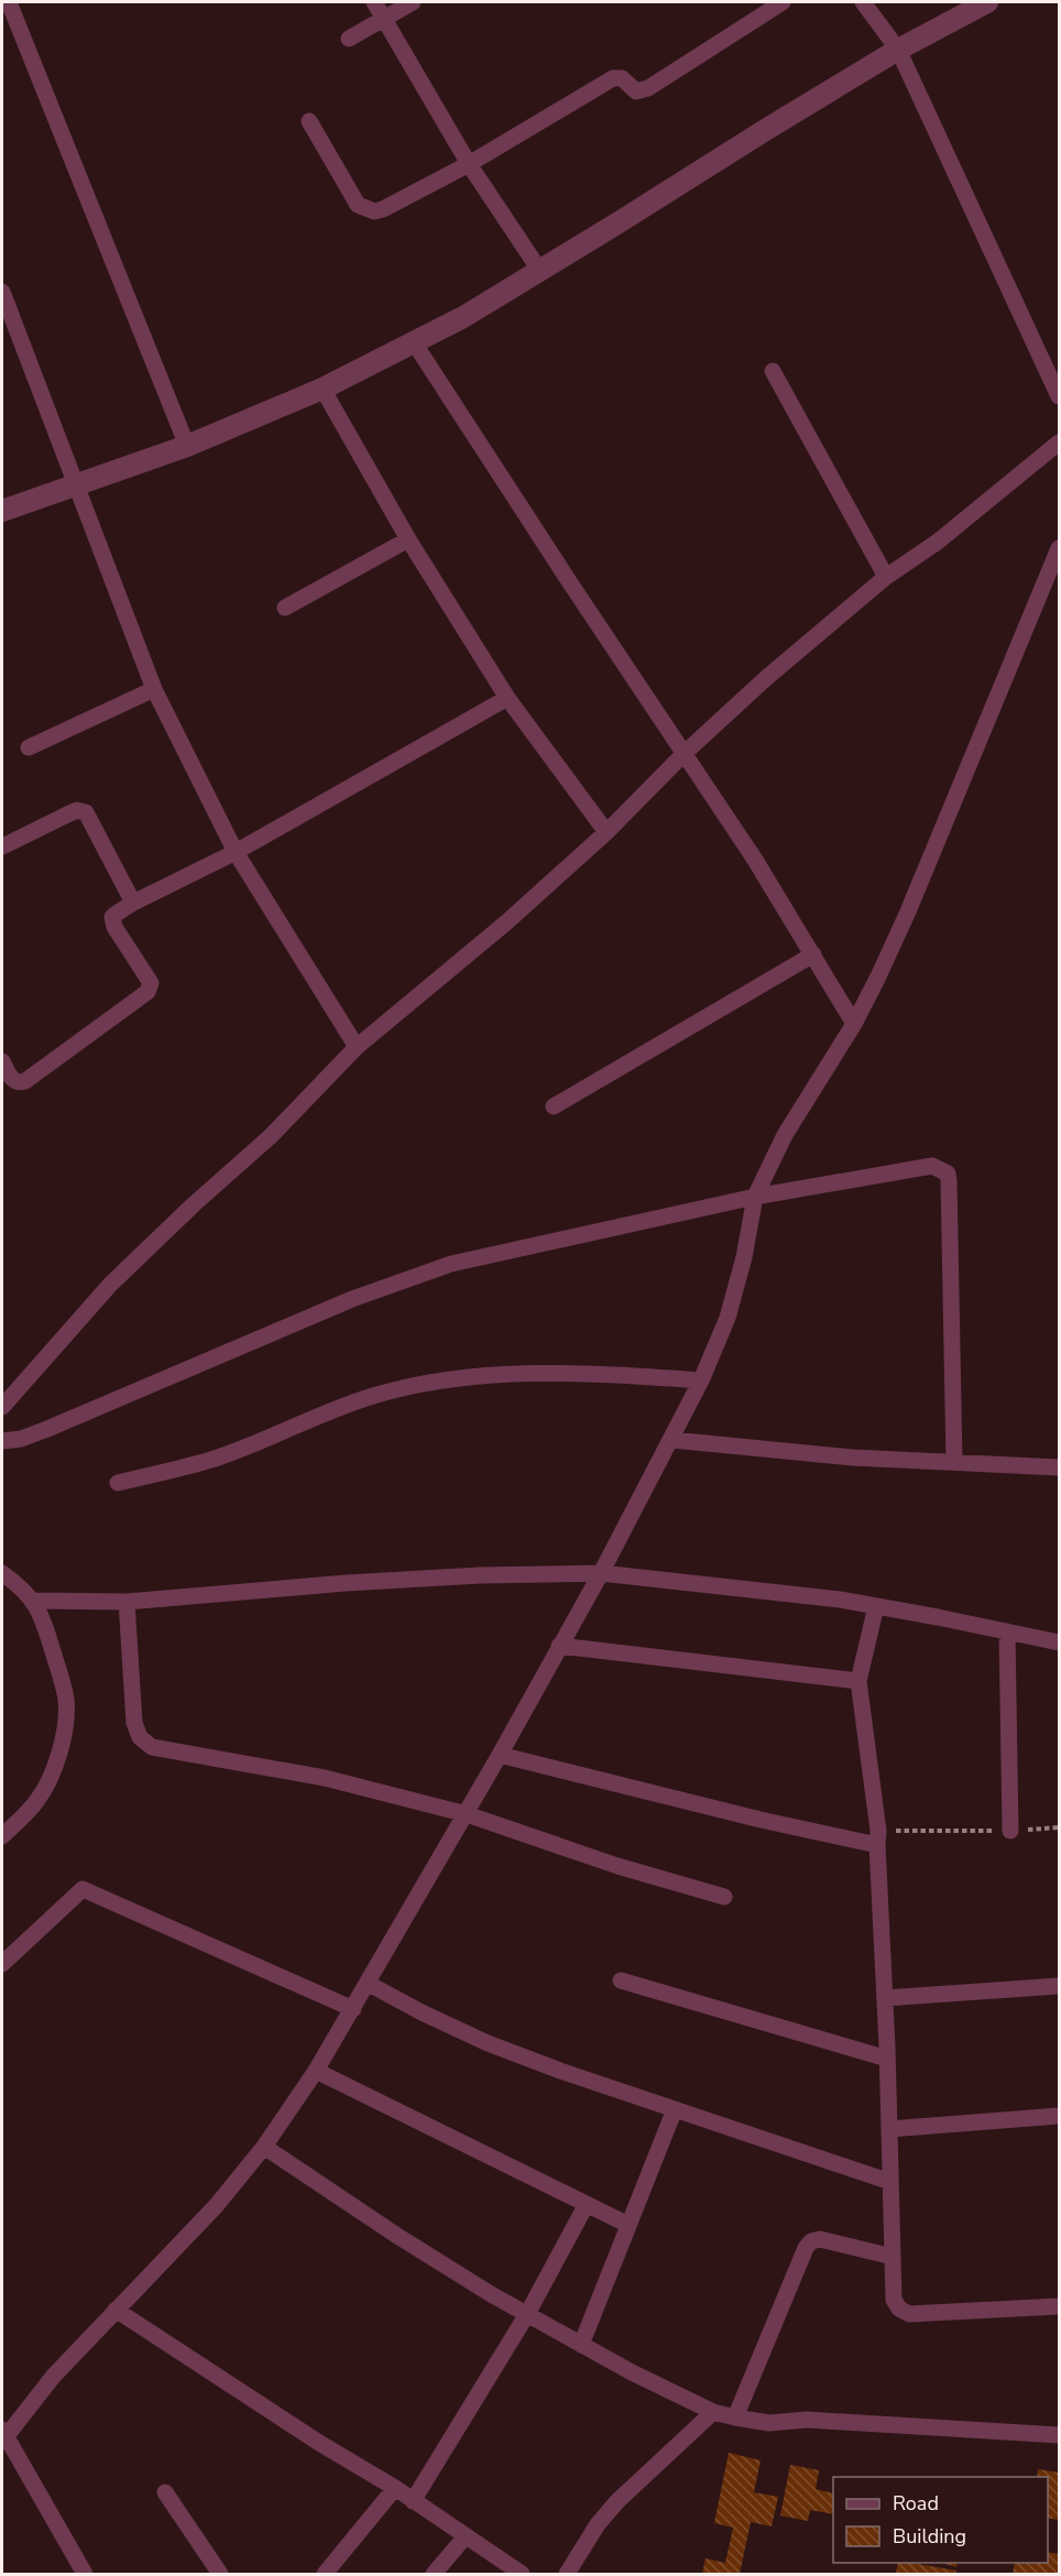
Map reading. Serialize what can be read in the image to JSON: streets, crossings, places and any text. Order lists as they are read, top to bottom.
{
  "legend": ["Road", "Building"]
}
